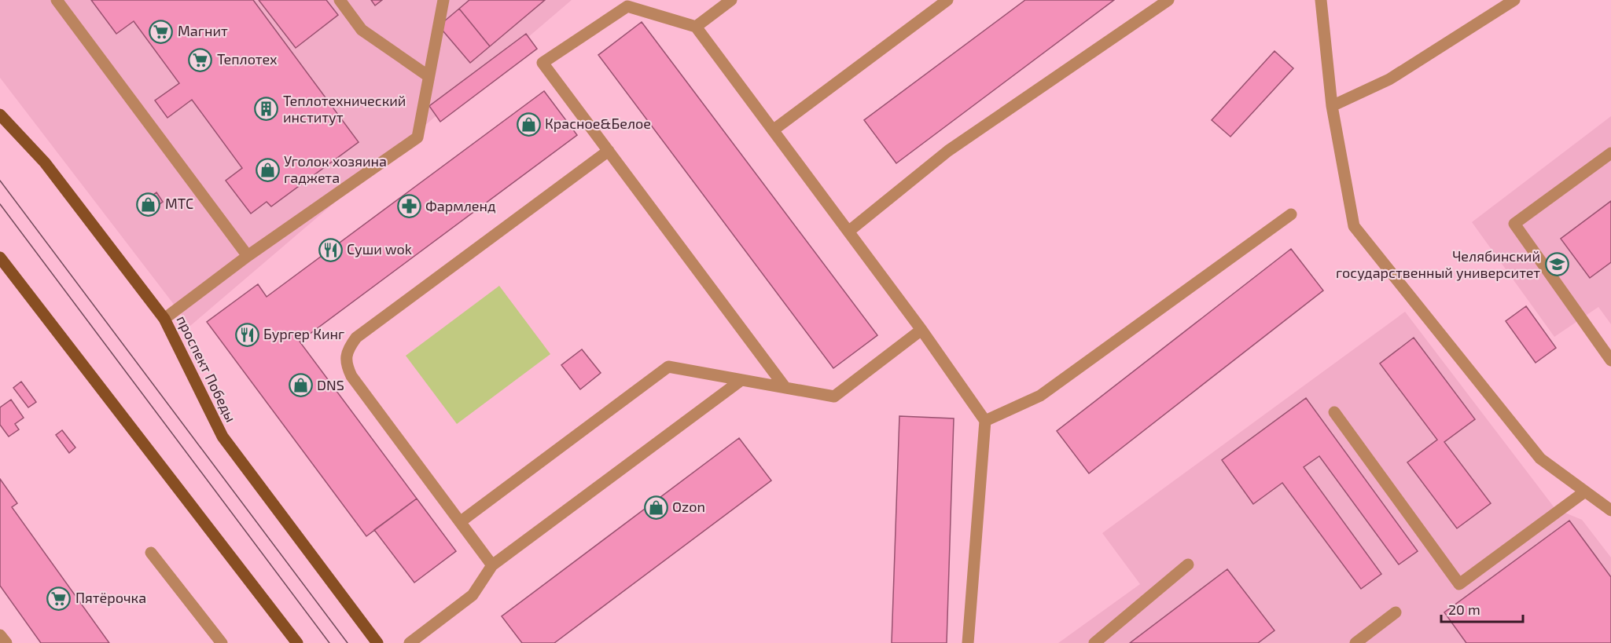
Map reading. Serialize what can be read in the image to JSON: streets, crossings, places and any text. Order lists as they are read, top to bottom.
{
  "streets": {
    "main road": ["проспект Победы"]
  },
  "places": {
    "supermarket": ["Магнит", "Теплотех", "Пятёрочка"],
    "building": ["Теплотехнический институт"],
    "shop": [
      "Красное&Белое",
      "Уголок хозяина гаджета",
      "МТС",
      "DNS",
      "Ozon"
    ],
    "pharmacy": ["Фармленд"],
    "restaurant": ["Суши wok", "Бургер Кинг"],
    "school or university": ["Челябинский государственный университет"]
  },
  "scale_bar": "20 m"
}
